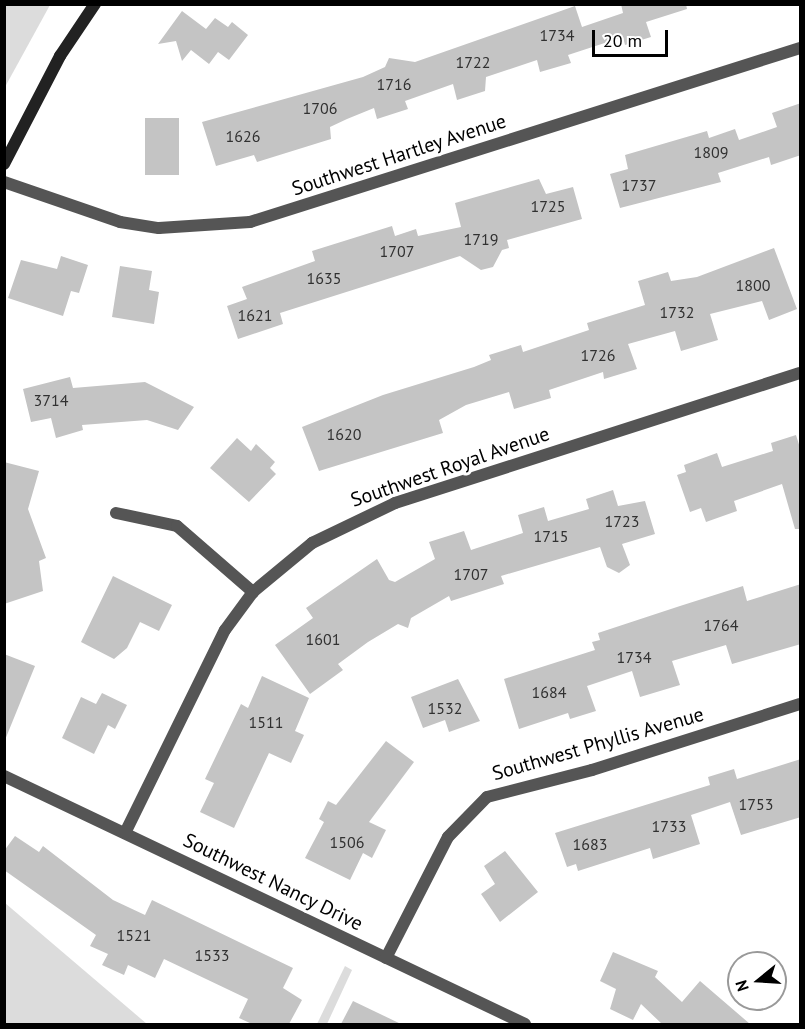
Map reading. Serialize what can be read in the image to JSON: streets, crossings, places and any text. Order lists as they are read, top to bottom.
{
  "streets": {
    "street": [
      "Southwest Hartley Avenue",
      "Southwest Royal Avenue",
      "Southwest Phyllis Avenue",
      "Southwest Nancy Drive"
    ]
  },
  "crossings": [
    ["Southwest Royal Avenue", "Southwest Nancy Drive"],
    ["Southwest Phyllis Avenue", "Southwest Nancy Drive"]
  ],
  "house_numbers": [
    "1734",
    "1722",
    "1716",
    "1706",
    "1626",
    "1809",
    "1737",
    "1725",
    "1719",
    "1707",
    "1635",
    "1800",
    "1732",
    "1621",
    "1726",
    "3714",
    "1620",
    "1723",
    "1715",
    "1707",
    "1764",
    "1601",
    "1734",
    "1684",
    "1532",
    "1511",
    "1753",
    "1733",
    "1506",
    "1683",
    "1521",
    "1533"
  ],
  "scale_bar": "20 m",
  "north": "left"
}
